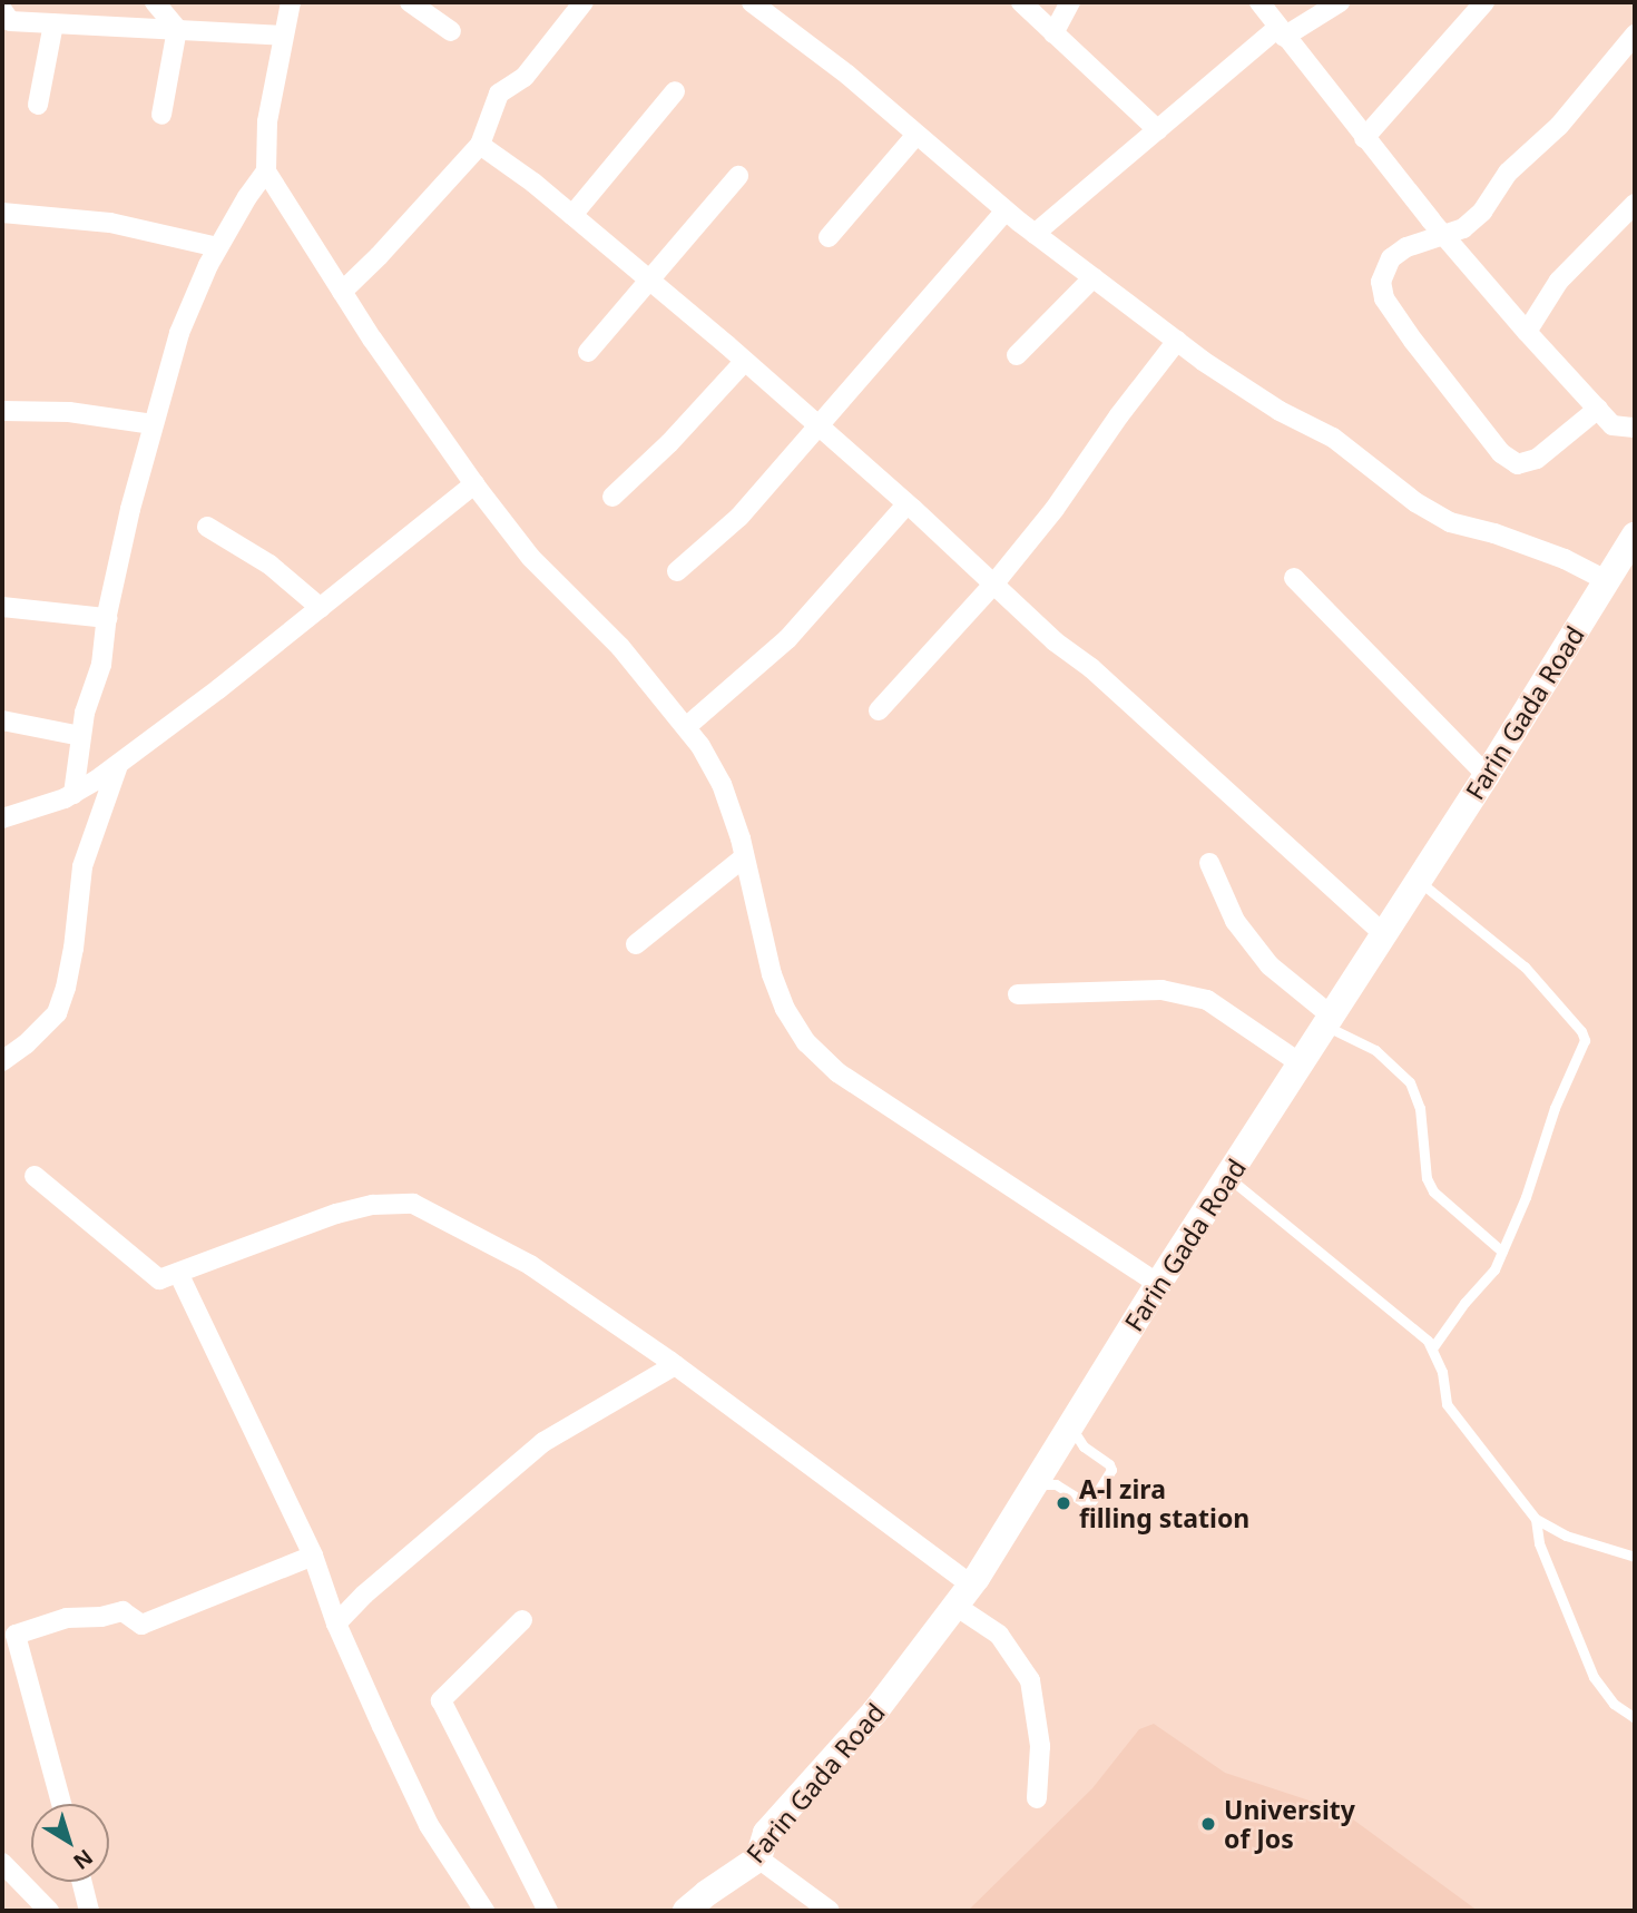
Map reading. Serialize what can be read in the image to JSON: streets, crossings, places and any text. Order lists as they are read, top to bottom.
{
  "streets": {
    "main road": ["Farin Gada Road"]
  },
  "places": ["A-l zira filling station", "University of Jos"],
  "north": "bottom right"
}
